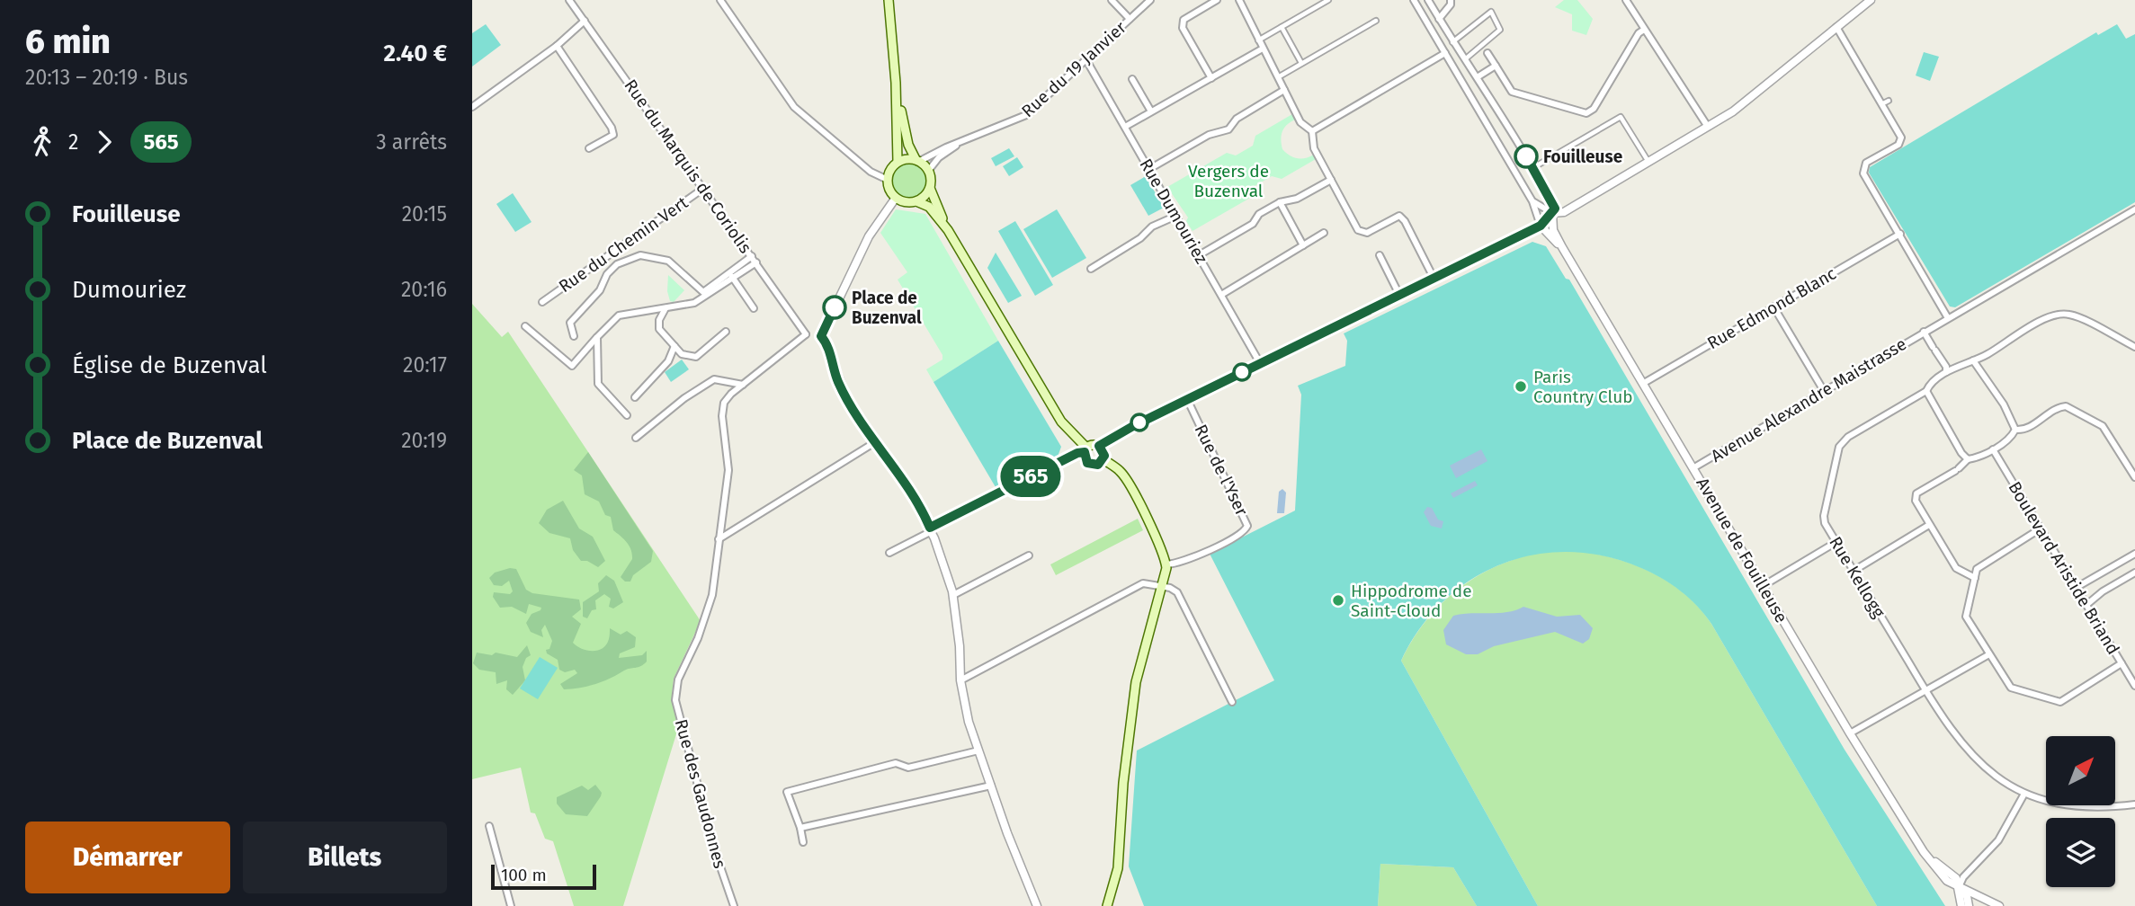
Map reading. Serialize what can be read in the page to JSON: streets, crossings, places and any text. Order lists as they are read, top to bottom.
{
  "streets": {
    "street": [
      "Rue du 19 Janvier",
      "Rue du Marquis de Coriolis",
      "Rue Dumouriez",
      "Rue du Chemin Vert",
      "Rue Edmond Blanc",
      "Avenue Alexandre Maistrasse",
      "Rue de l'Yser",
      "Avenue de Fouilleuse",
      "Boulevard Aristide Briand",
      "Rue Kellogg",
      "Rue des Gaudonnes"
    ]
  },
  "crossings": [
    ["Rue du 19 Janvier", "Rue Dumouriez"],
    ["Rue du Marquis de Coriolis", "Rue du Chemin Vert"],
    ["Rue Edmond Blanc", "Avenue de Fouilleuse"],
    ["Avenue Alexandre Maistrasse", "Avenue de Fouilleuse"],
    ["Avenue Alexandre Maistrasse", "Rue Kellogg"]
  ],
  "parks": ["Vergers de Buzenval"],
  "places": [
    "Fouilleuse",
    "Place de Buzenval",
    "Paris Country Club",
    "Hippodrome de Saint-Cloud"
  ],
  "lines": ["bus line 565"],
  "scale_bar": "100 m",
  "north": "top right",
  "page": {
    "heading": ["6 min", "20:13 – 20:19 · Bus", "2.40 €"],
    "on_map": "565",
    "legs": ["2", "565", "3 arrêts"],
    "list": [
      {
        "name": "Fouilleuse",
        "value": "20:15"
      },
      {
        "name": "Dumouriez",
        "value": "20:16"
      },
      {
        "name": "Église de Buzenval",
        "value": "20:17"
      },
      {
        "name": "Place de Buzenval",
        "value": "20:19"
      }
    ],
    "buttons": ["Démarrer", "Billets"],
    "scale": "100 m"
  }
}
